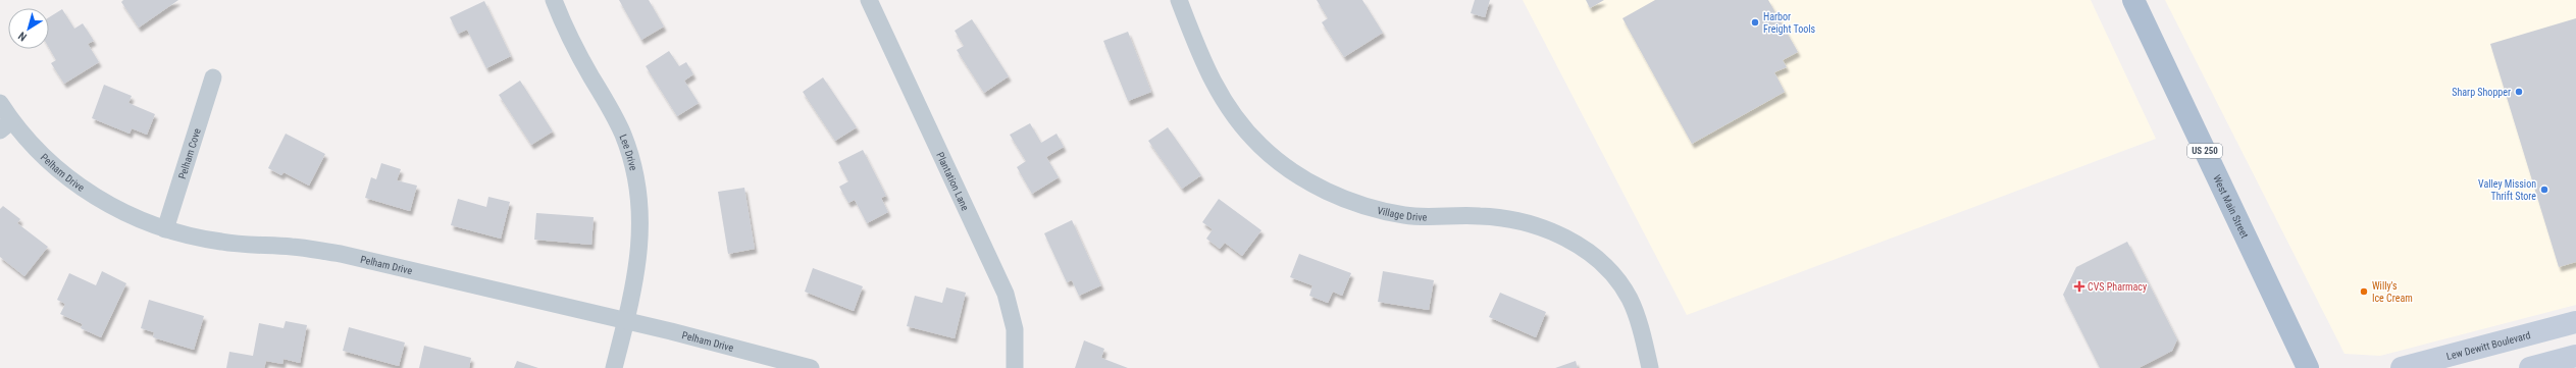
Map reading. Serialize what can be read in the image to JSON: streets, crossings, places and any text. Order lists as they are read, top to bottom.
{
  "streets": {
    "main road": ["US 250", "West Main Street", "Lew Dewitt Boulevard"],
    "street": [
      "Pelham Cove",
      "Lee Drive",
      "Pelham Drive",
      "Plantation Lane",
      "Village Drive"
    ]
  },
  "crossings": [
    ["Pelham Cove", "Pelham Drive"],
    ["Lee Drive", "Pelham Drive"]
  ],
  "places": {
    "other": [
      "Harbor Freight Tools",
      "Sharp Shopper",
      "Valley Mission Thrift Store",
      "Willy's Ice Cream"
    ],
    "health": ["CVS Pharmacy"]
  },
  "north": "bottom left"
}
